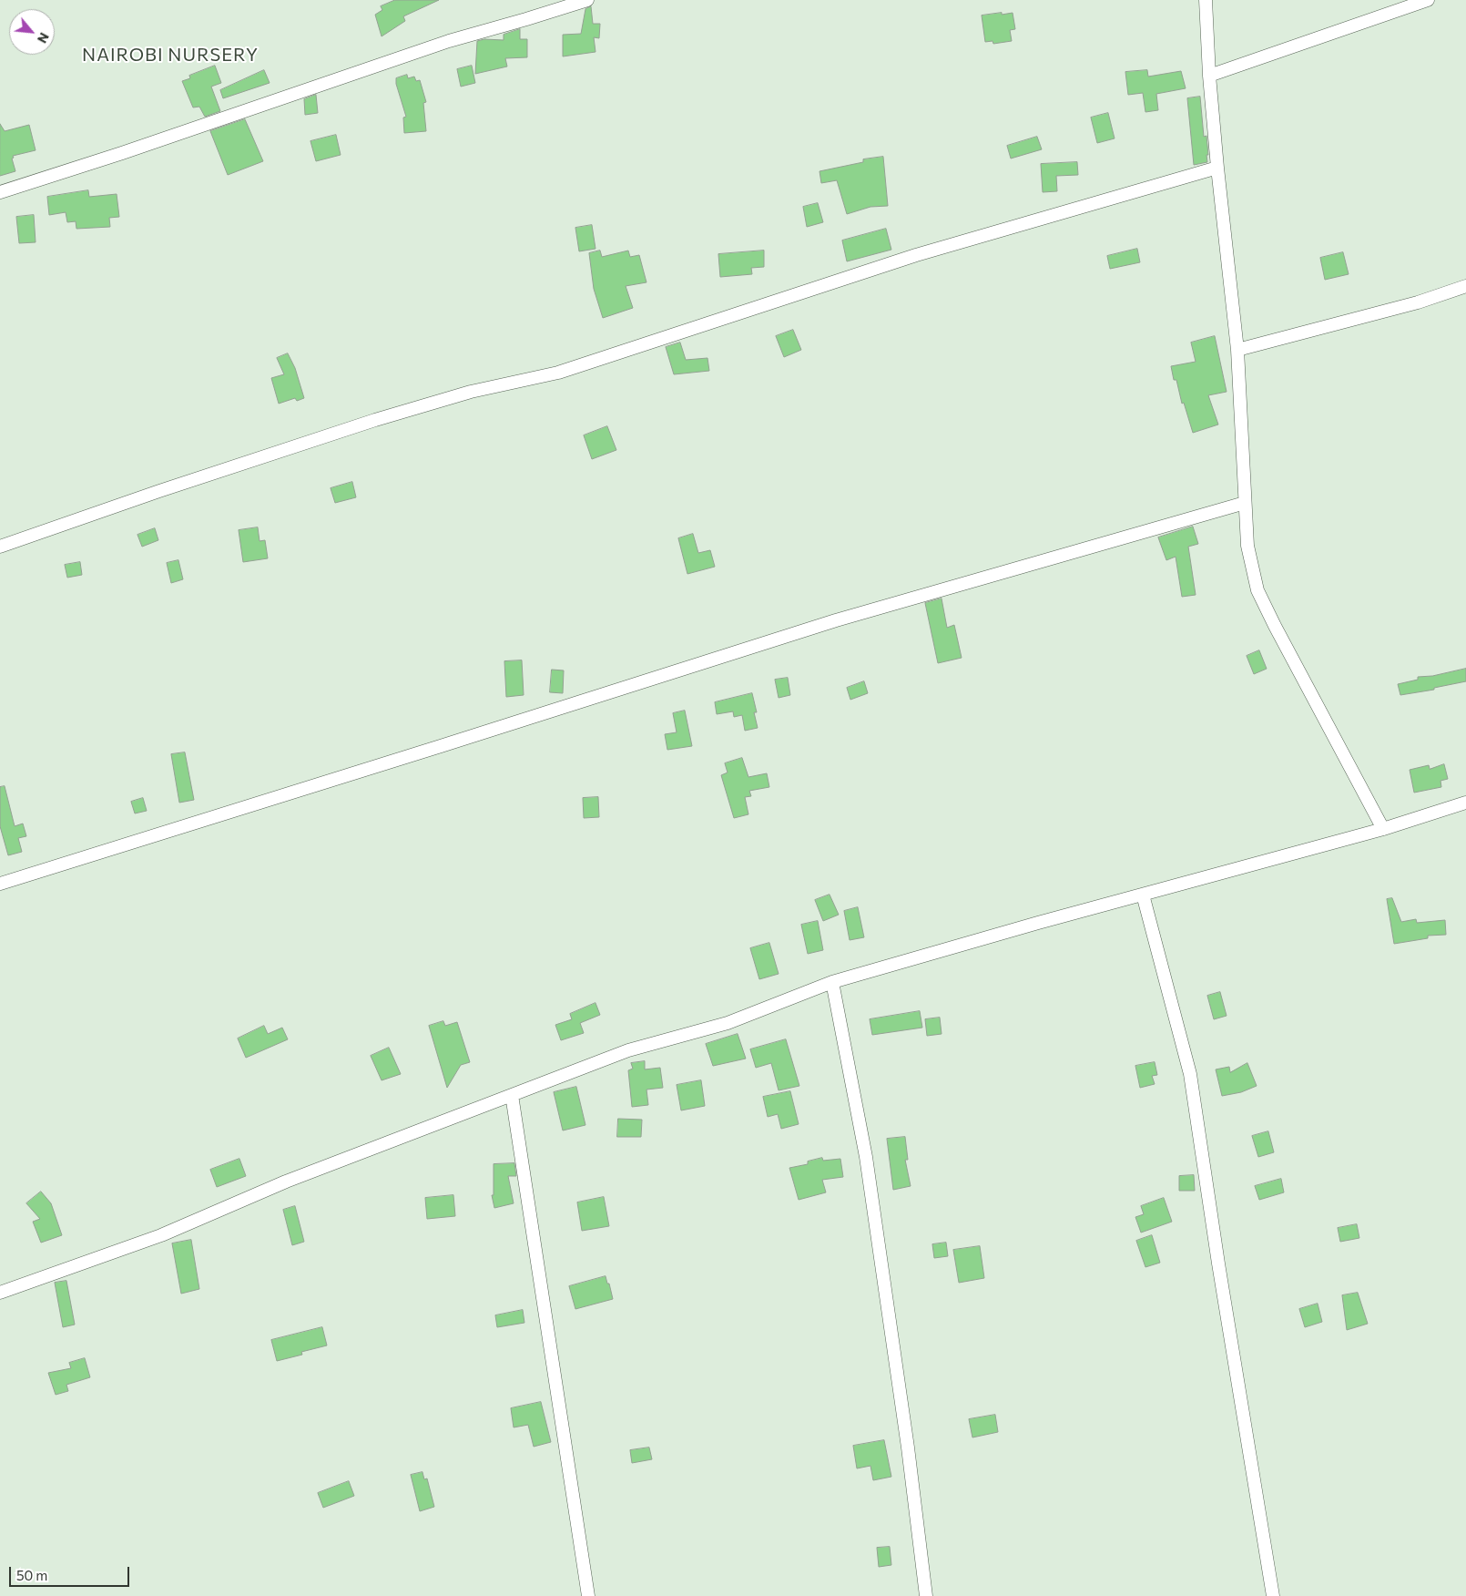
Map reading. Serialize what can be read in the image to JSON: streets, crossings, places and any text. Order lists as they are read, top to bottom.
{
  "districts": ["NAIROBI NURSERY"],
  "scale_bar": "50 m",
  "north": "bottom right"
}
